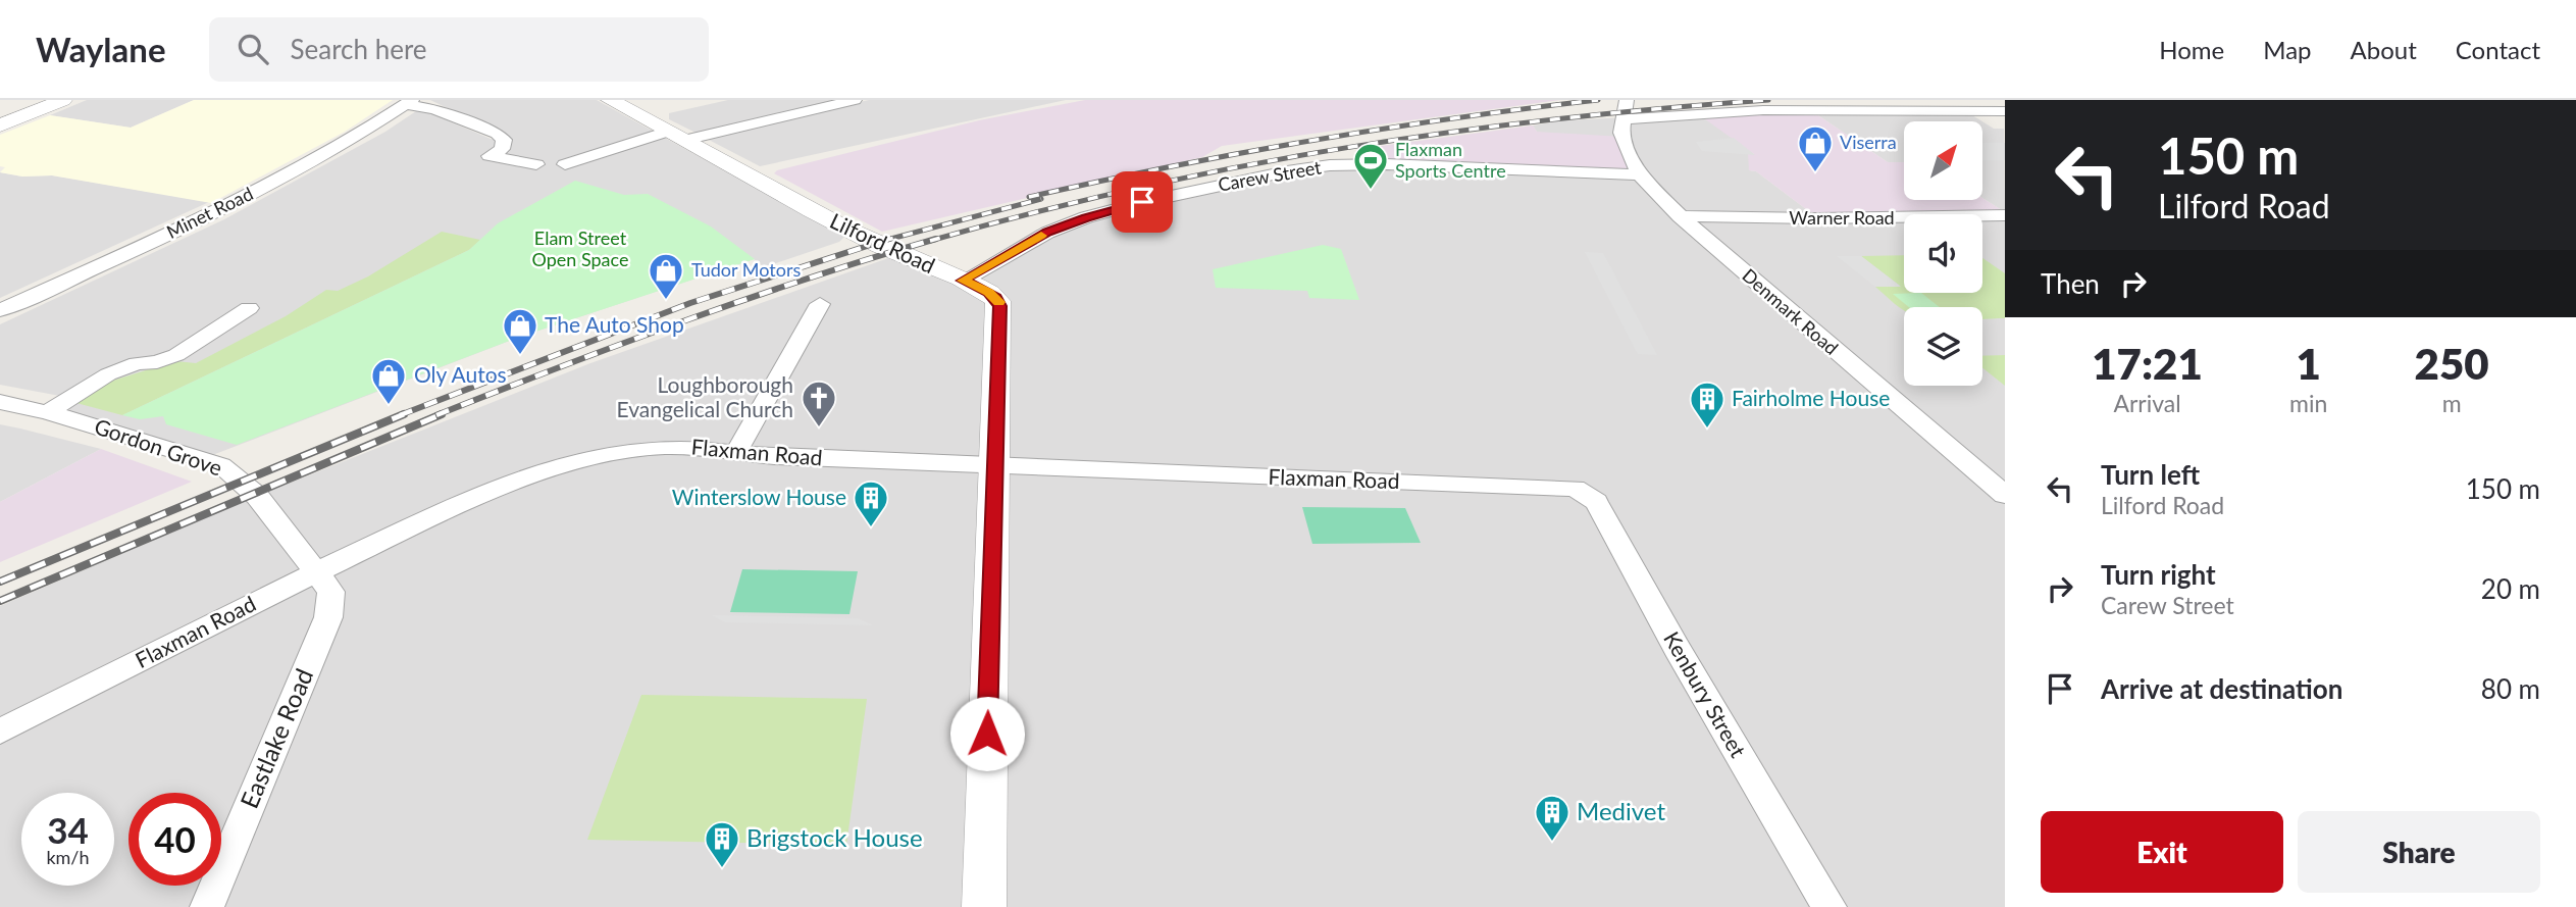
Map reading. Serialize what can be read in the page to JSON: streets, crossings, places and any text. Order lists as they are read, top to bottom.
{
  "streets": {
    "street": [
      "Carew Street",
      "Minet Road",
      "Warner Road",
      "Lilford Road",
      "Denmark Road",
      "Gordon Grove",
      "Flaxman Road",
      "Kenbury Street",
      "Eastlake Road"
    ]
  },
  "crossings": [
    ["Carew Street", "Lilford Road"],
    ["Carew Street", "Denmark Road"],
    ["Warner Road", "Denmark Road"],
    ["Lilford Road", "Flaxman Road"],
    ["Gordon Grove", "Flaxman Road"],
    ["Gordon Grove", "Eastlake Road"],
    ["Flaxman Road", "Kenbury Street"],
    ["Flaxman Road", "Eastlake Road"]
  ],
  "parks": ["Elam Street Open Space"],
  "places": {
    "shop": [
      "Viserra",
      "Tudor Motors",
      "The Auto Shop",
      "Oly Autos"
    ],
    "sports": ["Flaxman Sports Centre"],
    "church": ["Loughborough Evangelical Church"],
    "building": [
      "Fairholme House",
      "Winterslow House",
      "Medivet",
      "Brigstock House"
    ]
  },
  "north": "top right",
  "page": {
    "header": "Waylane",
    "search": "Search here",
    "nav": [
      "Home",
      "Map",
      "About",
      "Contact"
    ],
    "turn": ["150 m", "Lilford Road"],
    "then": "Then",
    "eta": [
      "17:21",
      "Arrival",
      "1",
      "min",
      "250",
      "m"
    ],
    "list": [
      {
        "name": "Turn left",
        "note": "Lilford Road",
        "value": "150 m"
      },
      {
        "name": "Turn right",
        "note": "Carew Street",
        "value": "20 m"
      },
      {
        "name": "Arrive at destination",
        "value": "80 m"
      }
    ],
    "speed": "34 km/h",
    "limit": "40",
    "buttons": ["Exit", "Share"]
  }
}
